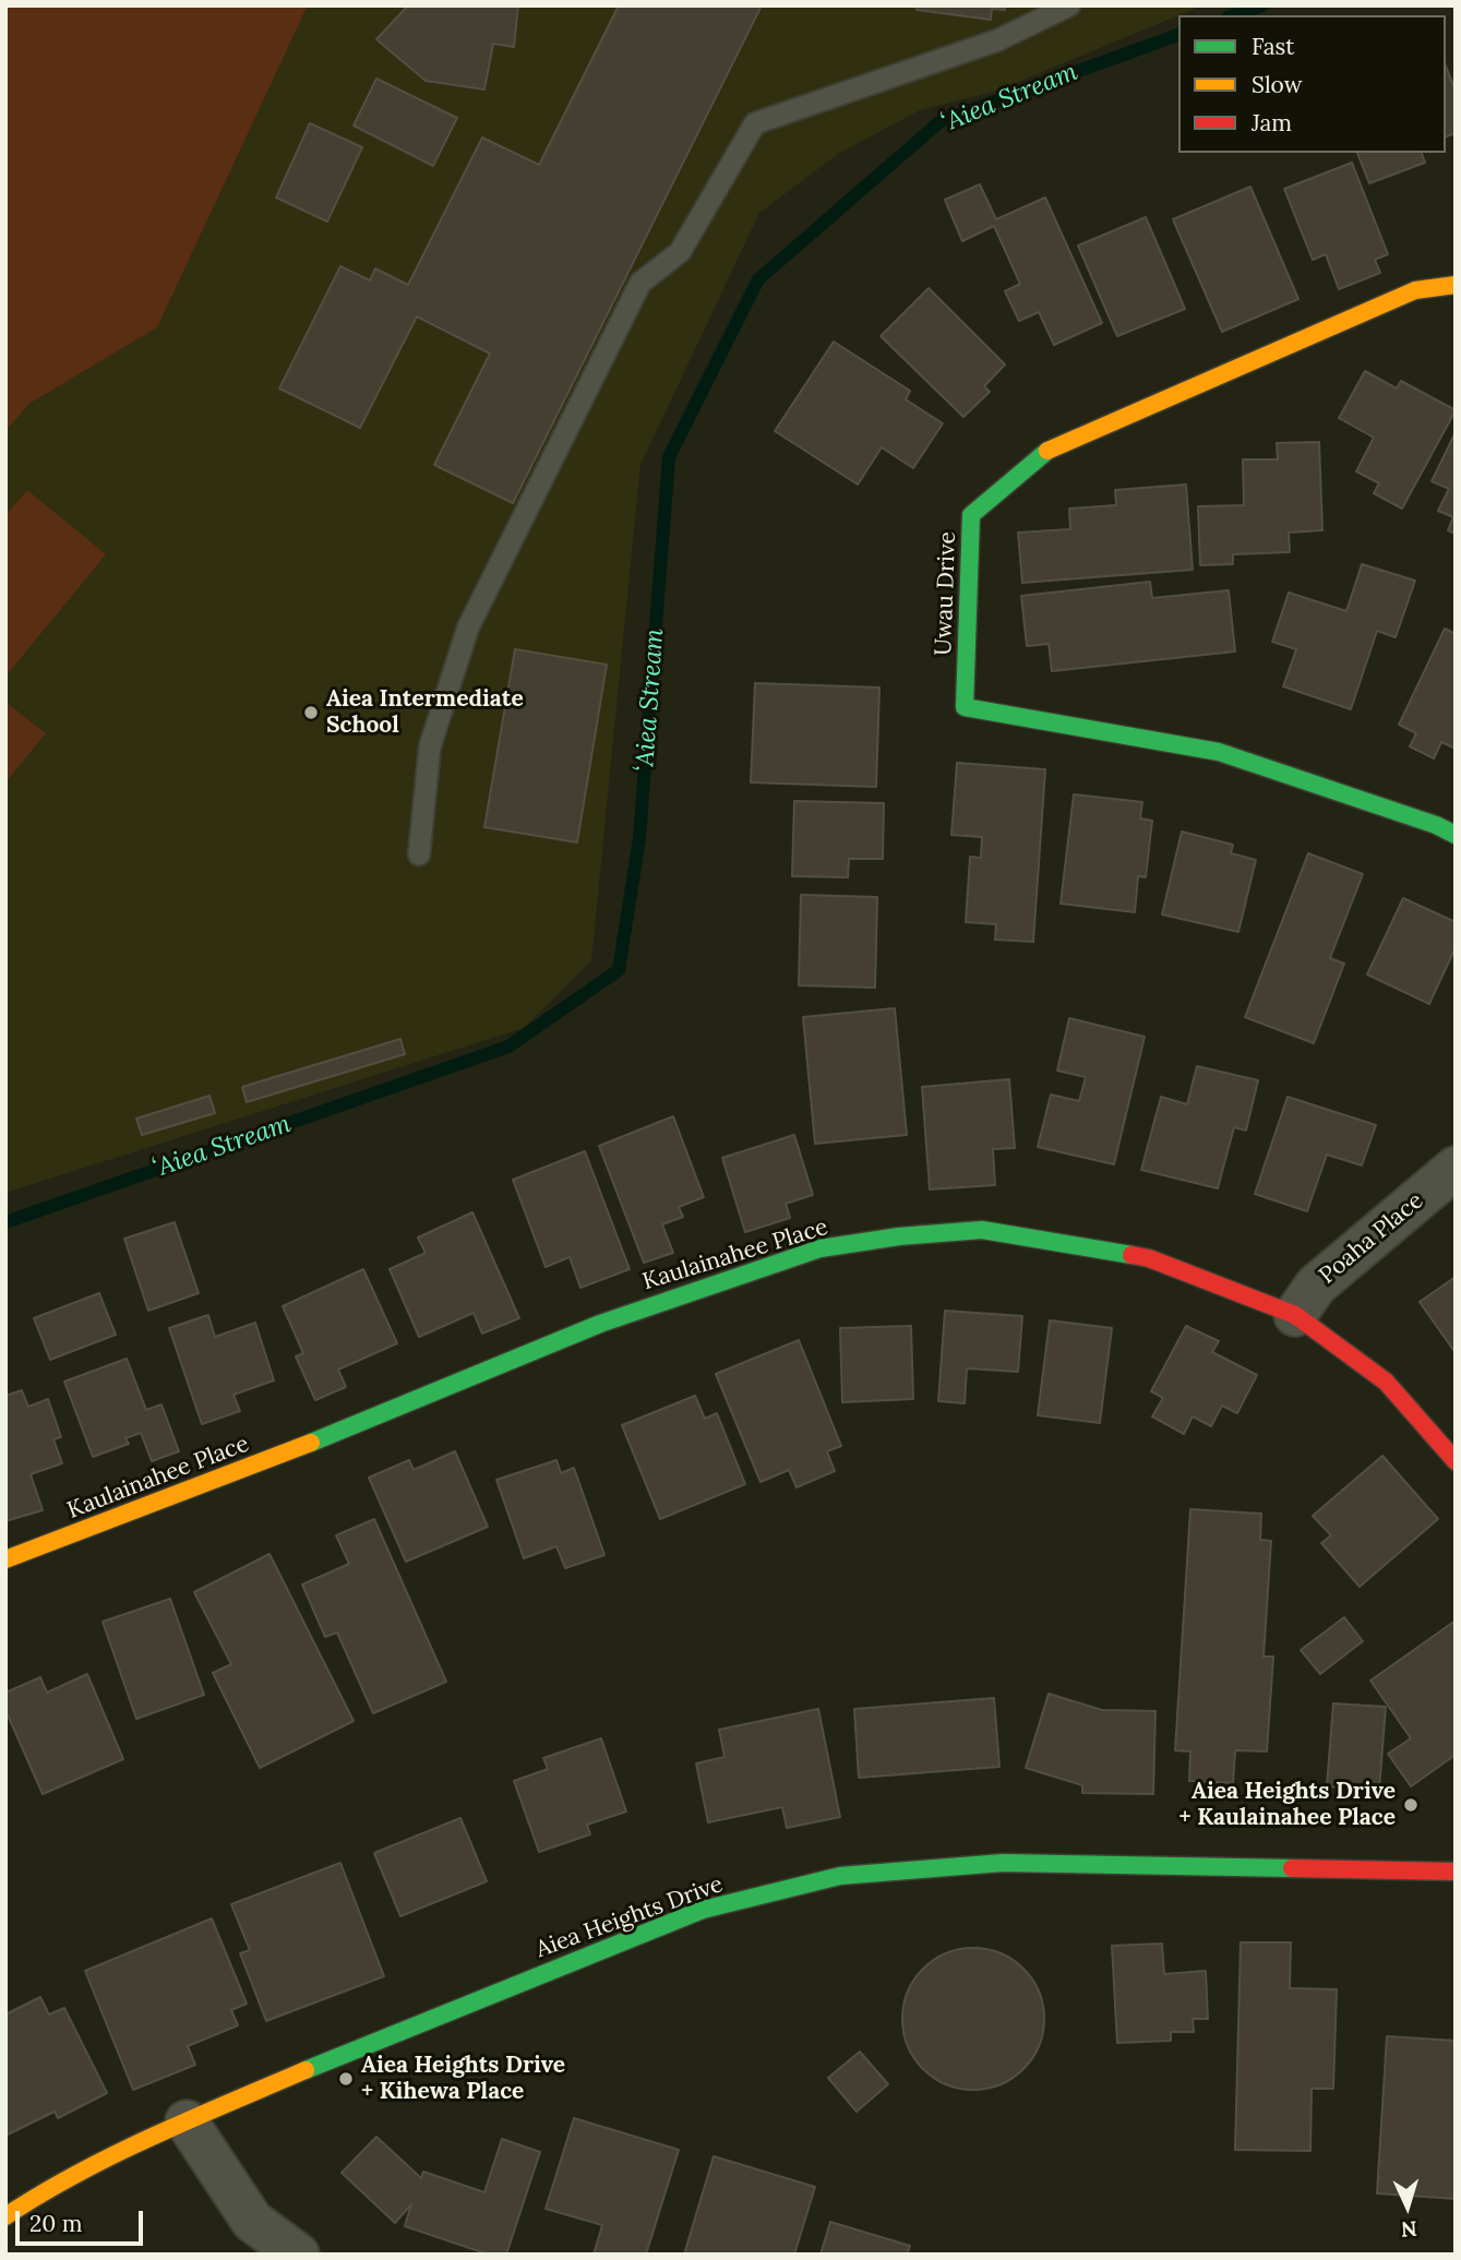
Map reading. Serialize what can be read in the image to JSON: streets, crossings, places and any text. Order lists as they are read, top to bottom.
{
  "streets": {
    "street": [
      "Uwau Drive",
      "Poaha Place",
      "Kaulainahee Place",
      "Aiea Heights Drive"
    ]
  },
  "crossings": [
    ["Poaha Place", "Kaulainahee Place"]
  ],
  "water": ["ʻAiea Stream"],
  "places": ["Aiea Intermediate School", "Aiea Heights Drive + Kaulainahee Place", "Aiea Heights Drive + Kihewa Place"],
  "legend": ["Fast", "Slow", "Jam"],
  "scale_bar": "20 m",
  "north": "bottom"
}
